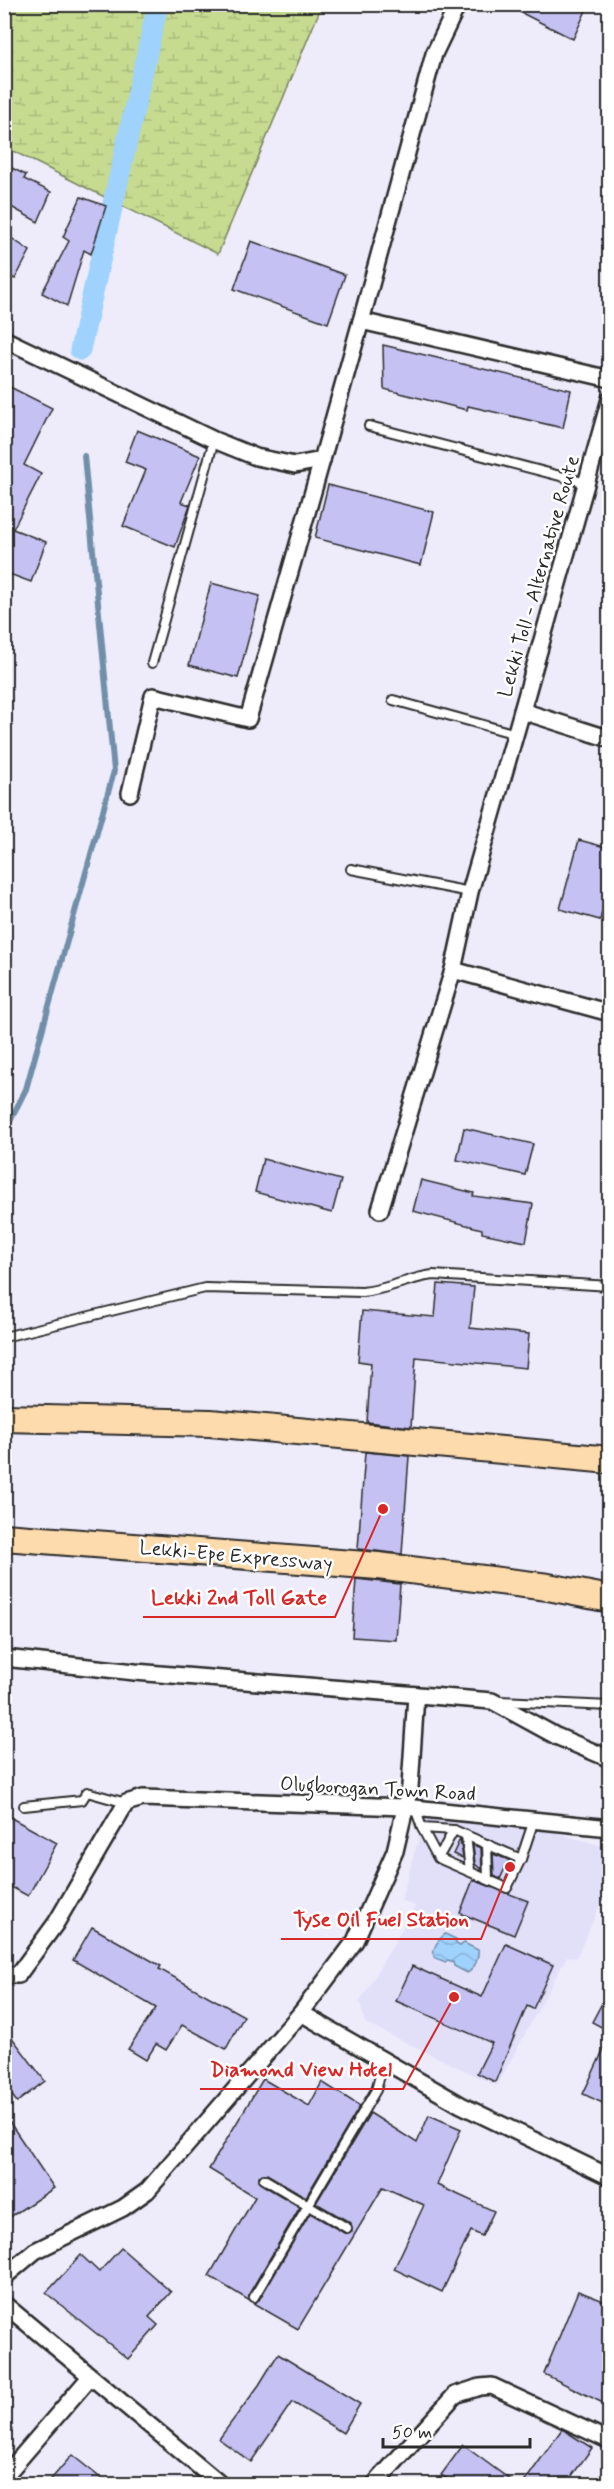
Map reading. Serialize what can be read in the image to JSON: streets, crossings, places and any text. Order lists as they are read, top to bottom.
{
  "streets": {
    "highway": ["Lekki-Epe Expressway"],
    "street": ["Lekki Toll - Alternative Route", "Olugborogan Town Road"]
  },
  "places": ["Lekki 2nd Toll Gate", "Tyse Oil Fuel Station", "Diamond View Hotel"],
  "scale_bar": "50 m"
}
